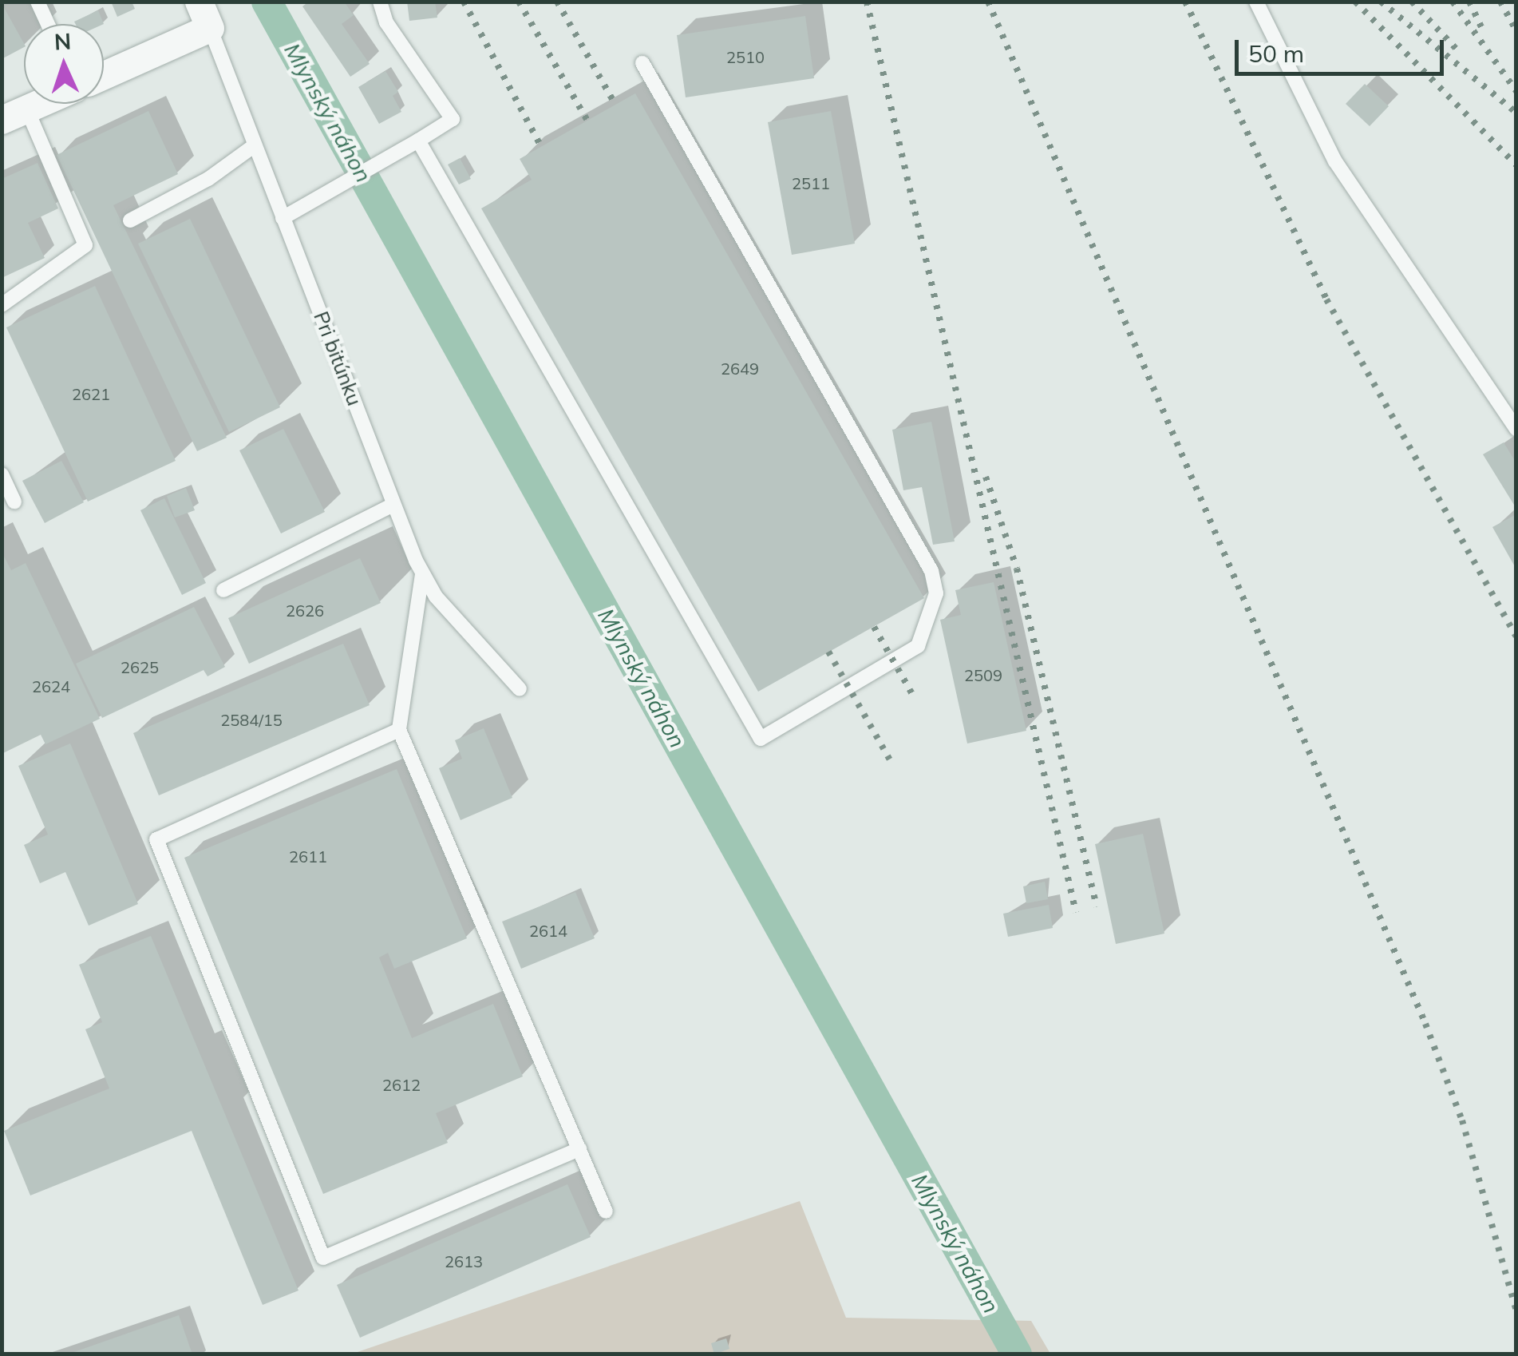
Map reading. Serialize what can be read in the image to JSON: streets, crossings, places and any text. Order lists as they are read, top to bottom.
{
  "streets": {
    "lane": ["Pri bitúnku"]
  },
  "water": ["Mlynský náhon"],
  "house_numbers": [
    "2510",
    "2511",
    "2649",
    "2621",
    "2626",
    "2625",
    "2509",
    "2624",
    "2584/15",
    "2611",
    "2614",
    "2612",
    "2613"
  ],
  "scale_bar": "50 m",
  "north": "top"
}
